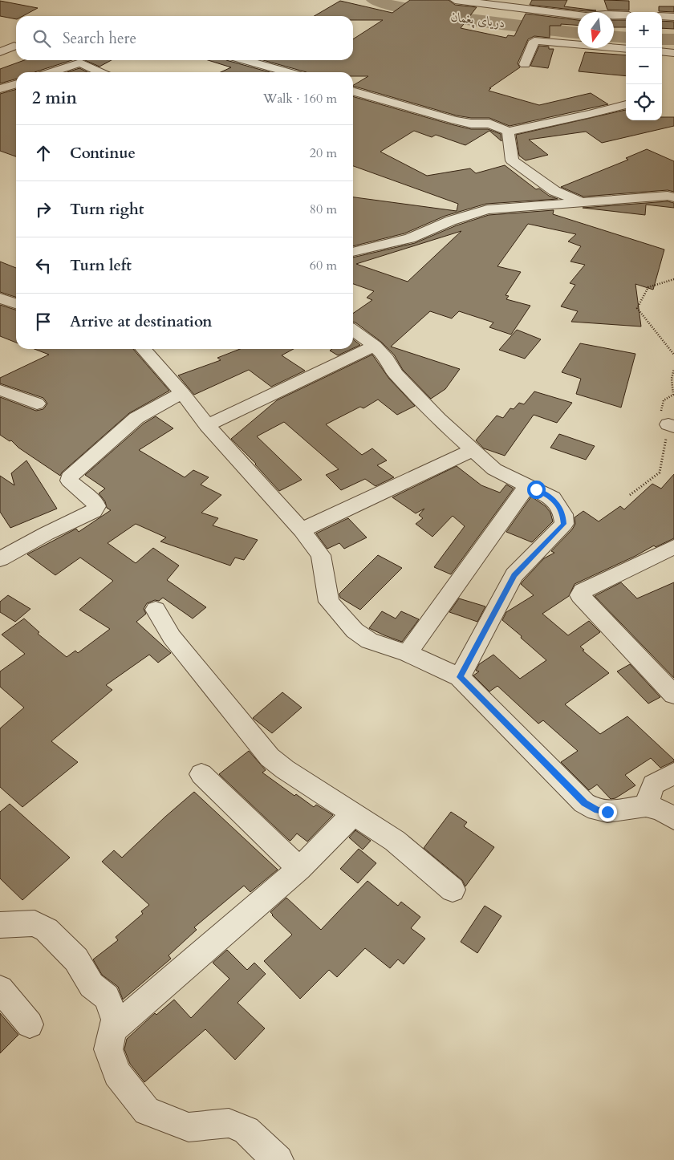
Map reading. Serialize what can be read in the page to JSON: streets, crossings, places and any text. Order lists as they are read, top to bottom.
{
  "water": ["دریای پغمان"],
  "north": "bottom",
  "page": {
    "map_buttons": ["+", "−"],
    "search": "Search here",
    "heading": ["2 min", "Walk · 160 m"],
    "list": [
      ["Continue", "20 m"],
      ["Turn right", "80 m"],
      ["Turn left", "60 m"],
      "Arrive at destination"
    ]
  }
}
